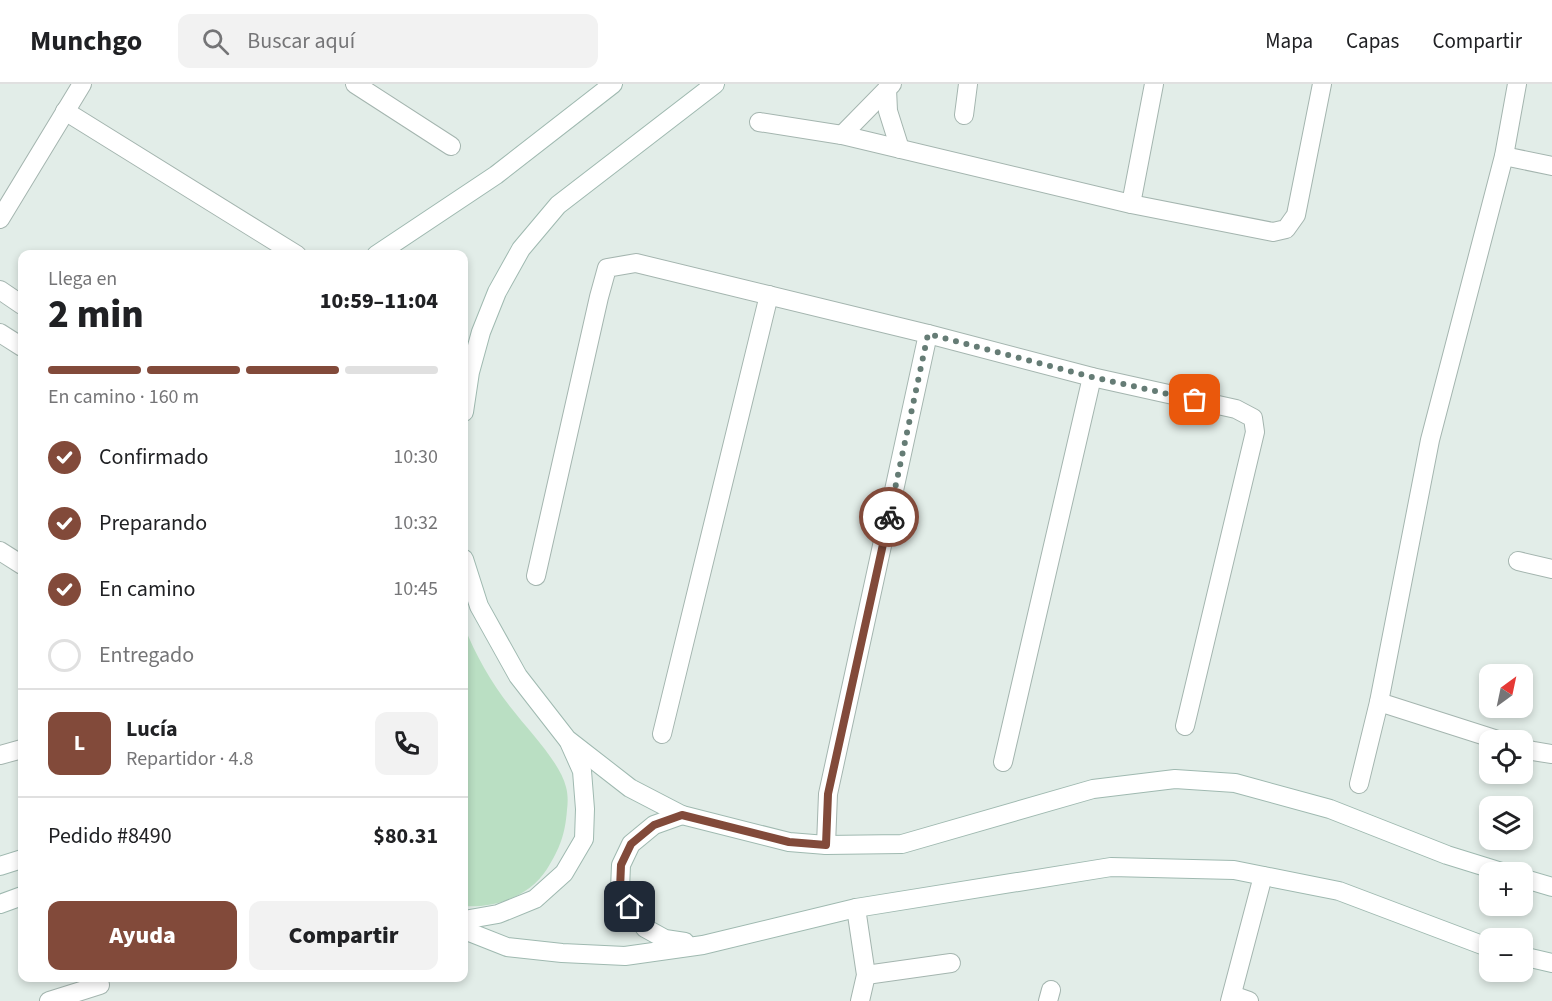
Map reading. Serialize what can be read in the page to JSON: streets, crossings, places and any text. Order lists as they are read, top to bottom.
{
  "north": "top right",
  "page": {
    "header": "Munchgo",
    "search": "Buscar aquí",
    "nav": ["Mapa", "Capas", "Compartir"],
    "heading": ["2 min", "Llega en", "10:59–11:04"],
    "panel": [
      "Lucía",
      "Repartidor · 4.8",
      "Pedido #8490",
      "$80.31"
    ],
    "bar": "En camino · 160 m",
    "list": [
      ["Confirmado", "10:30"],
      ["Preparando", "10:32"],
      ["En camino", "10:45"],
      "Entregado"
    ],
    "map_buttons": ["+", "−"],
    "round": "L",
    "buttons": ["Ayuda", "Compartir"]
  }
}
